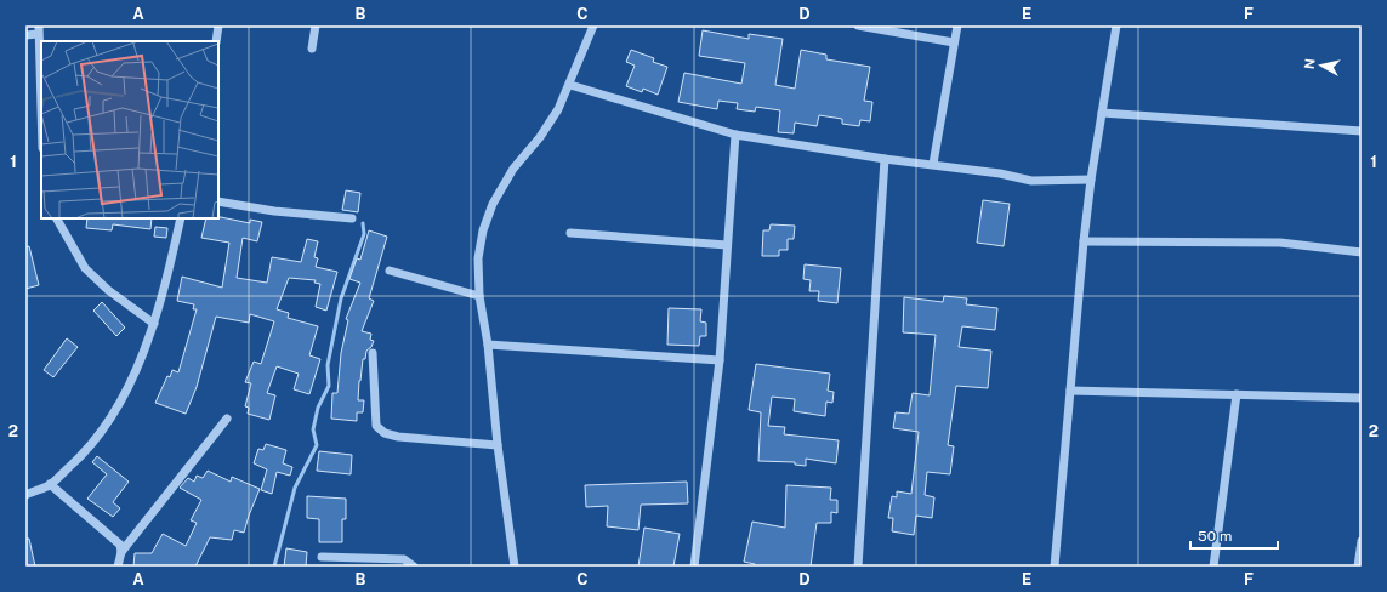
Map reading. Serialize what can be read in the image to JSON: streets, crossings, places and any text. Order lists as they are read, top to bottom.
{
  "scale_bar": "50 m",
  "north": "left",
  "grid": {
    "columns": [
      "A",
      "B",
      "C",
      "D",
      "E",
      "F"
    ],
    "rows": ["1", "2"]
  }
}
